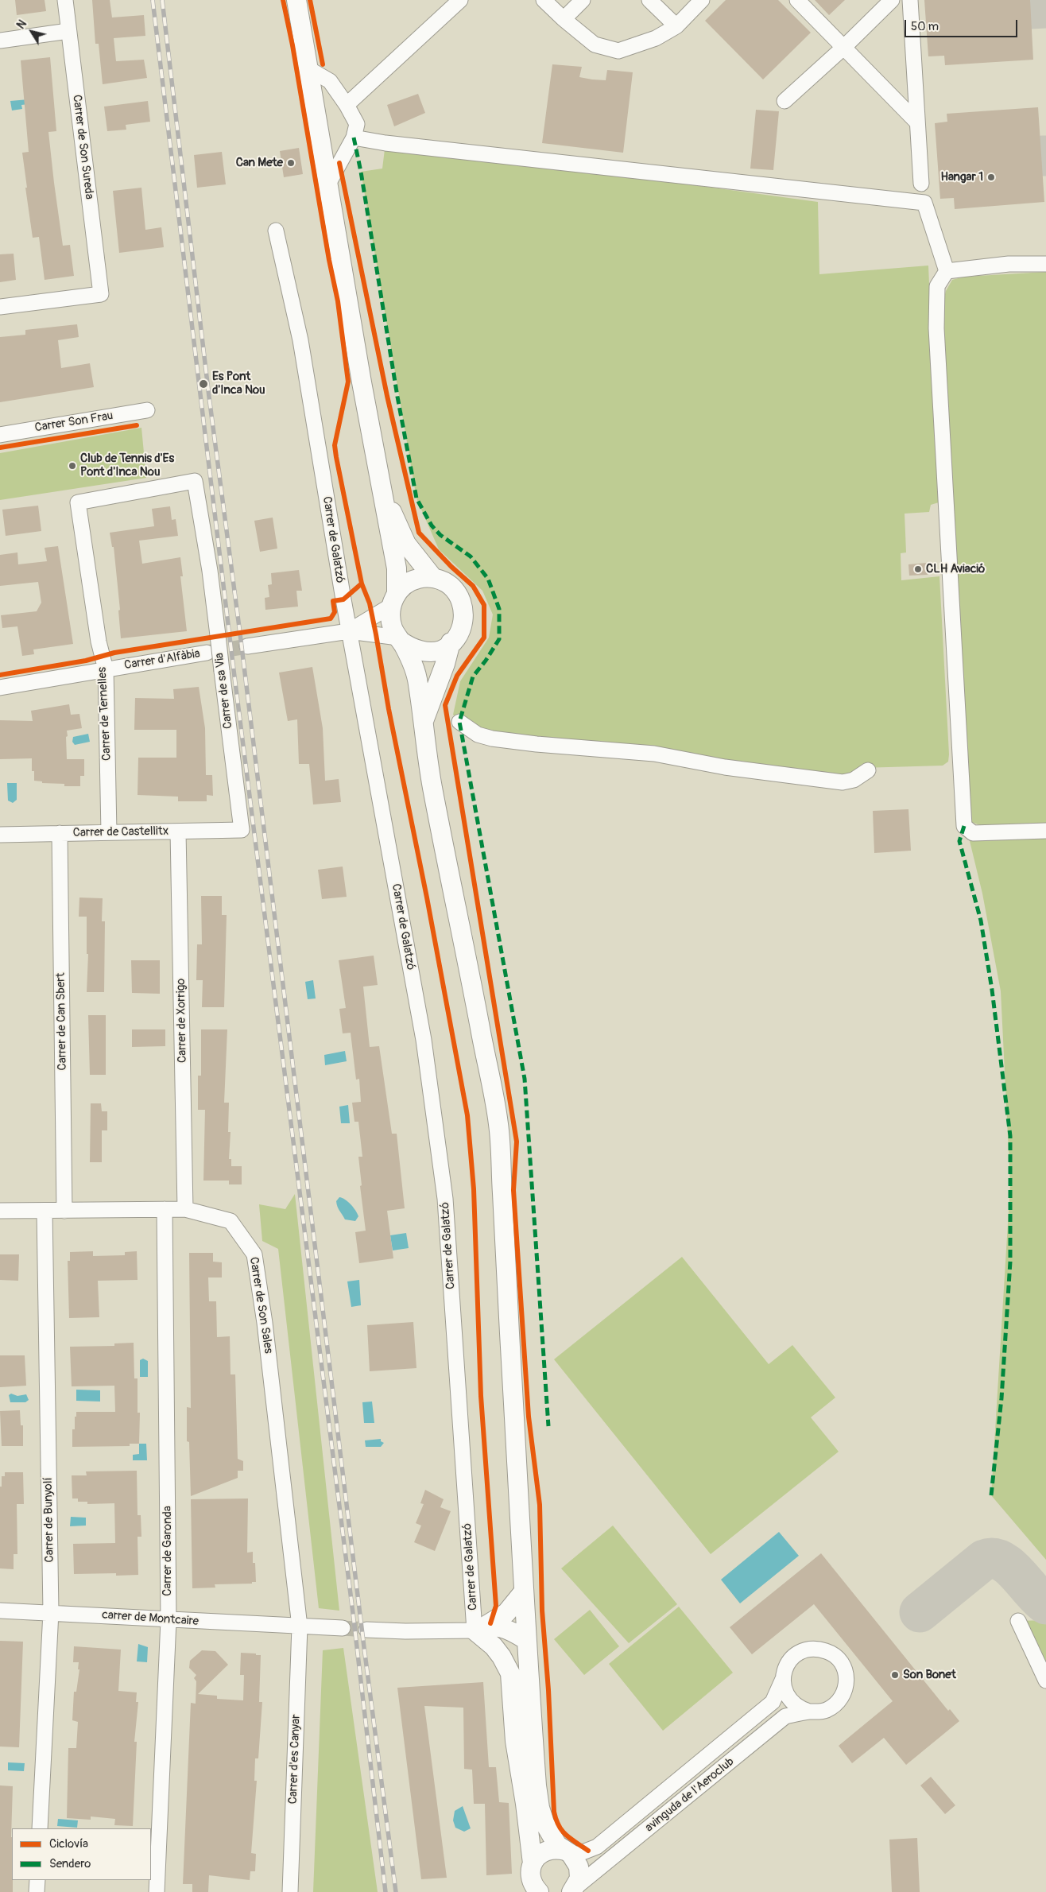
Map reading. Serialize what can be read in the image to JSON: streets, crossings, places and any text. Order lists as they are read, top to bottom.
{
  "streets": {
    "street": [
      "Carrer de Son Sureda",
      "Carrer Son Frau",
      "Carrer de Galatzó",
      "Carrer d'Alfàbia",
      "Carrer de sa Via",
      "Carrer de Ternelles",
      "Carrer de Castellitx",
      "Carrer de Xorrigo",
      "Carrer de Can Sbert",
      "Carrer de Son Sales",
      "Carrer de Bunyolí",
      "Carrer de Garonda",
      "carrer de Montcaire",
      "Carrer d'es Canyar",
      "avinguda de l'Aeroclub"
    ]
  },
  "crossings": [
    ["Carrer d'Alfàbia", "Carrer de Ternelles"],
    ["Carrer de sa Via", "Carrer de Ternelles"],
    ["Carrer de sa Via", "Carrer de Castellitx"],
    ["Carrer de Ternelles", "Carrer de Castellitx"],
    ["Carrer de Castellitx", "Carrer de Xorrigo"],
    ["Carrer de Castellitx", "Carrer de Can Sbert"],
    ["Carrer de Xorrigo", "Carrer de Son Sales"],
    ["Carrer de Can Sbert", "Carrer de Son Sales"],
    ["Carrer de Son Sales", "Carrer de Bunyolí"],
    ["Carrer de Son Sales", "Carrer de Garonda"],
    ["Carrer de Son Sales", "carrer de Montcaire"],
    ["Carrer de Son Sales", "Carrer d'es Canyar"],
    ["Carrer de Bunyolí", "carrer de Montcaire"],
    ["Carrer de Garonda", "carrer de Montcaire"],
    ["carrer de Montcaire", "Carrer d'es Canyar"]
  ],
  "places": [
    "Can Mete",
    "Hangar 1",
    "Es Pont d'Inca Nou",
    "Club de Tennis d'Es Pont d'Inca Nou",
    "CLH Aviació",
    "Son Bonet"
  ],
  "legend": ["Ciclovía", "Sendero"],
  "scale_bar": "50 m",
  "north": "top left"
}
